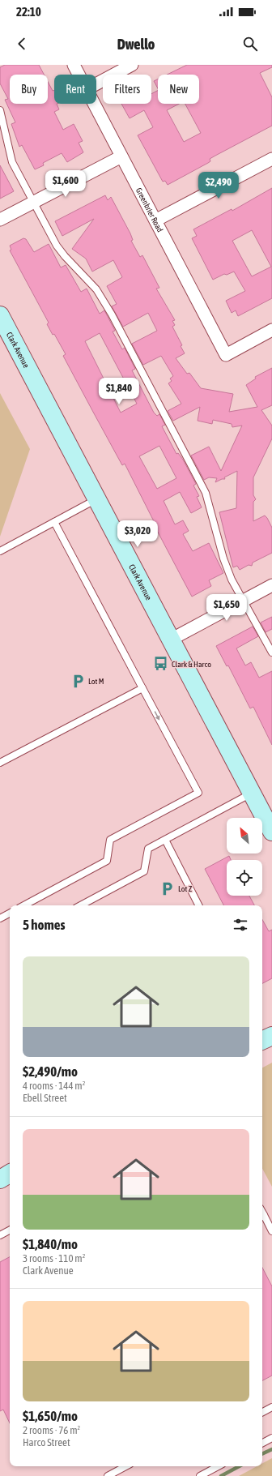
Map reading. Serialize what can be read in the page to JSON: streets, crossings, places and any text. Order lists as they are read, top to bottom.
{
  "streets": {
    "main road": ["Clark Avenue"],
    "street": ["Greenbrier Road"]
  },
  "places": {
    "bus stop": ["Clark & Harco"],
    "parking": ["Lot M", "Lot Z"]
  },
  "north": "top left",
  "page": {
    "status": "22:10",
    "header": "Dwello",
    "chip": [
      "Buy",
      "Rent",
      "Filters",
      "New"
    ],
    "price": [
      "$1,600",
      "$2,490",
      "$1,840",
      "$3,020",
      "$1,650"
    ],
    "heading": "5 homes",
    "list": [
      {
        "name": "$2,490/mo",
        "note": "4 rooms · 144 m² · Ebell Street"
      },
      {
        "name": "$1,840/mo",
        "note": "3 rooms · 110 m² · Clark Avenue"
      },
      {
        "name": "$1,650/mo",
        "note": "2 rooms · 76 m² · Harco Street"
      }
    ]
  }
}
